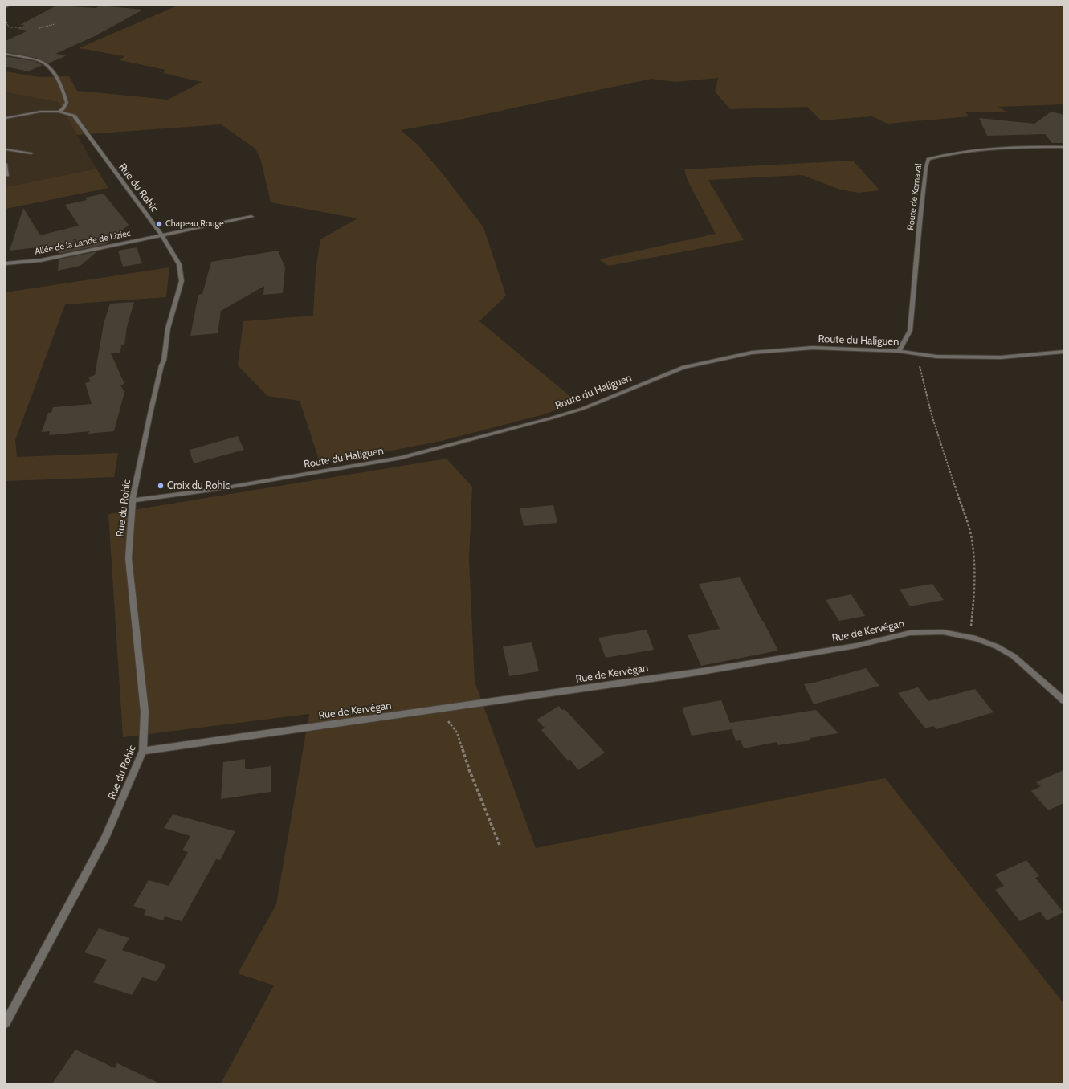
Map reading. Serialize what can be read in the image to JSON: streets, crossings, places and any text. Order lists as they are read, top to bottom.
{
  "streets": {
    "street": [
      "Rue du Rohic",
      "Route de Kernaval",
      "Allée de la Lande de Liziec",
      "Route du Haliguen",
      "Rue de Kervégan"
    ]
  },
  "crossings": [
    ["Rue du Rohic", "Allée de la Lande de Liziec"],
    ["Rue du Rohic", "Route du Haliguen"],
    ["Rue du Rohic", "Rue de Kervégan"],
    ["Route de Kernaval", "Route du Haliguen"]
  ],
  "places": ["Chapeau Rouge", "Croix du Rohic"]
}
